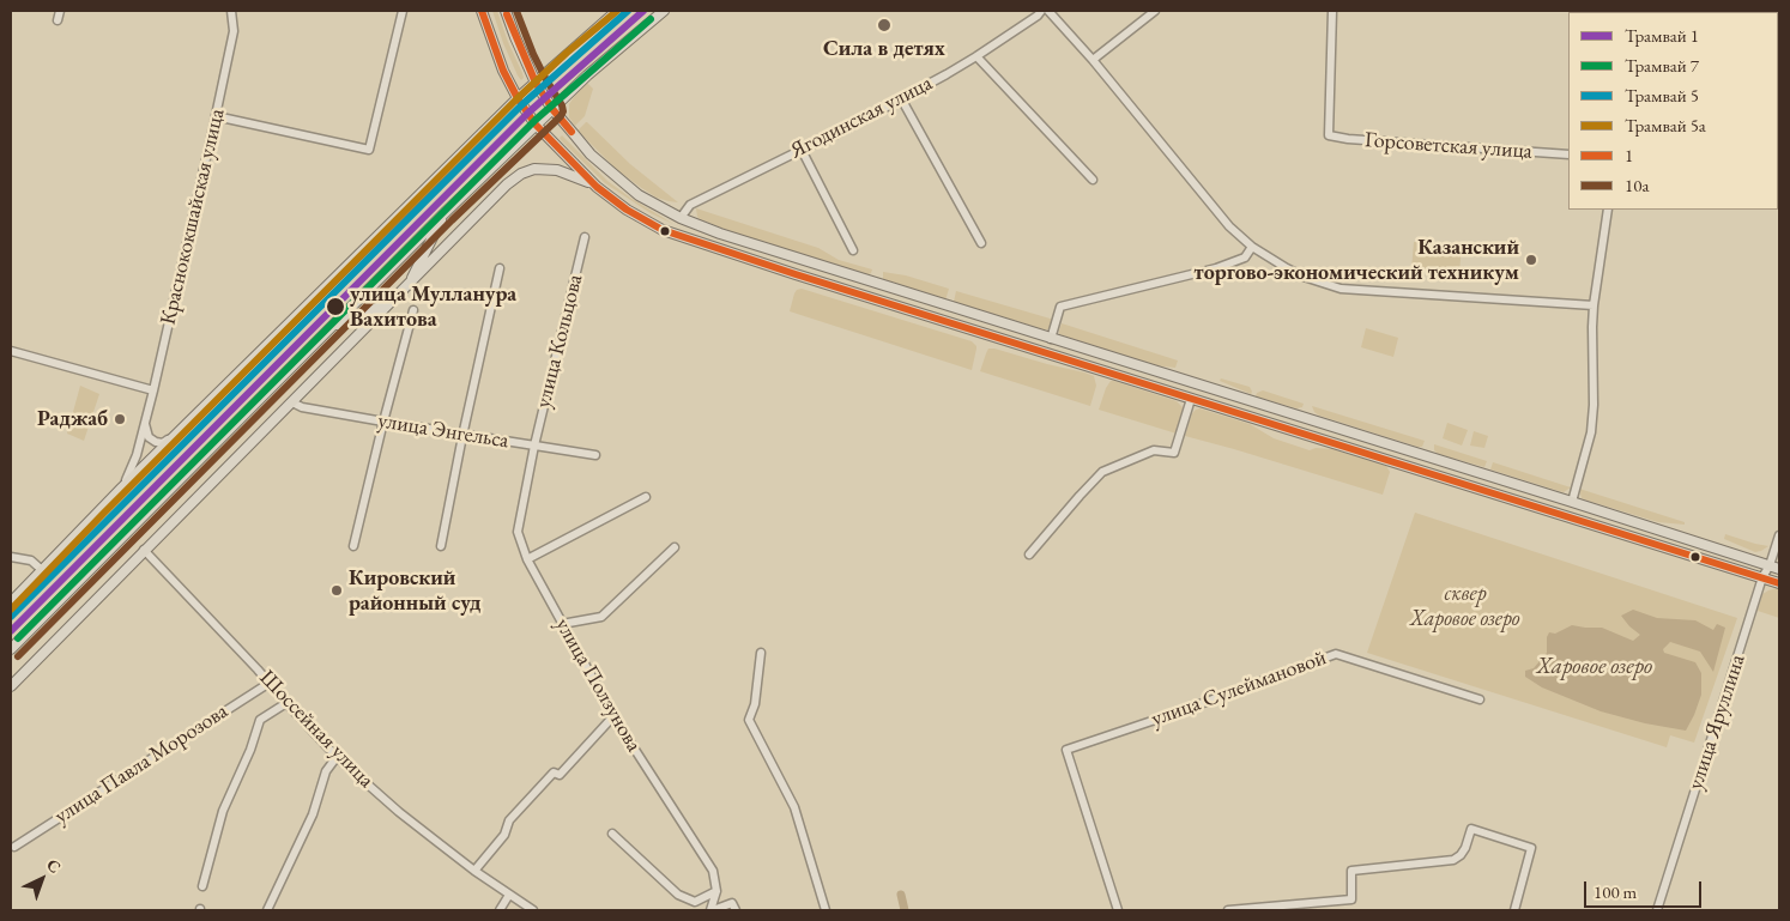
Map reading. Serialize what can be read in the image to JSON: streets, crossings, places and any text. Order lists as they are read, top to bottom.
{
  "streets": {
    "main road": ["Краснококшайская улица"],
    "street": [
      "Ягодинская улица",
      "Горсоветская улица",
      "улица Кольцова",
      "улица Энгельса",
      "улица Ползунова",
      "улица Сулеймановой",
      "улица Яруллина",
      "Шоссейная улица",
      "улица Павла Морозова"
    ]
  },
  "crossings": [
    ["улица Кольцова", "улица Энгельса"],
    ["улица Кольцова", "улица Ползунова"],
    ["улица Энгельса", "улица Ползунова"],
    ["Шоссейная улица", "улица Павла Морозова"]
  ],
  "water": ["Харовое озеро"],
  "parks": ["сквер Харовое озеро"],
  "places": [
    "Сила в детях",
    "Казанский торгово-экономический техникум",
    "улица Мулланура Вахитова",
    "Раджаб",
    "Кировский районный суд"
  ],
  "lines": [
    "tram line 1",
    "tram line 5",
    "tram line 5а",
    "transit line 1",
    "transit line 10а",
    "tram line 7"
  ],
  "legend": [
    "Трамвай 1",
    "Трамвай 7",
    "Трамвай 5",
    "Трамвай 5а",
    "1",
    "10а"
  ],
  "scale_bar": "100 m",
  "north": "top right"
}
